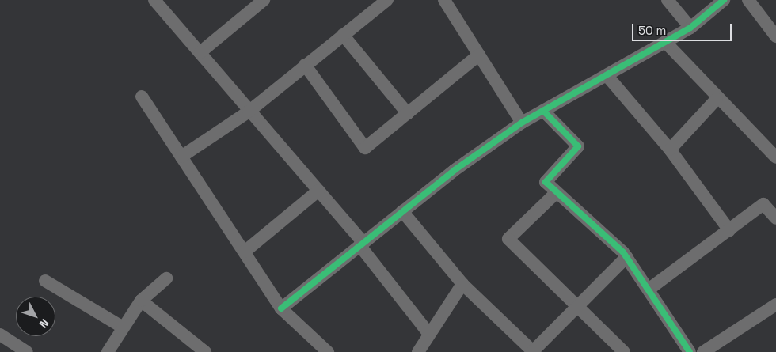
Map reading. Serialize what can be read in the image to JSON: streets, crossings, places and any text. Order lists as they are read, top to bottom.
{
  "scale_bar": "50 m",
  "north": "bottom right"
}
